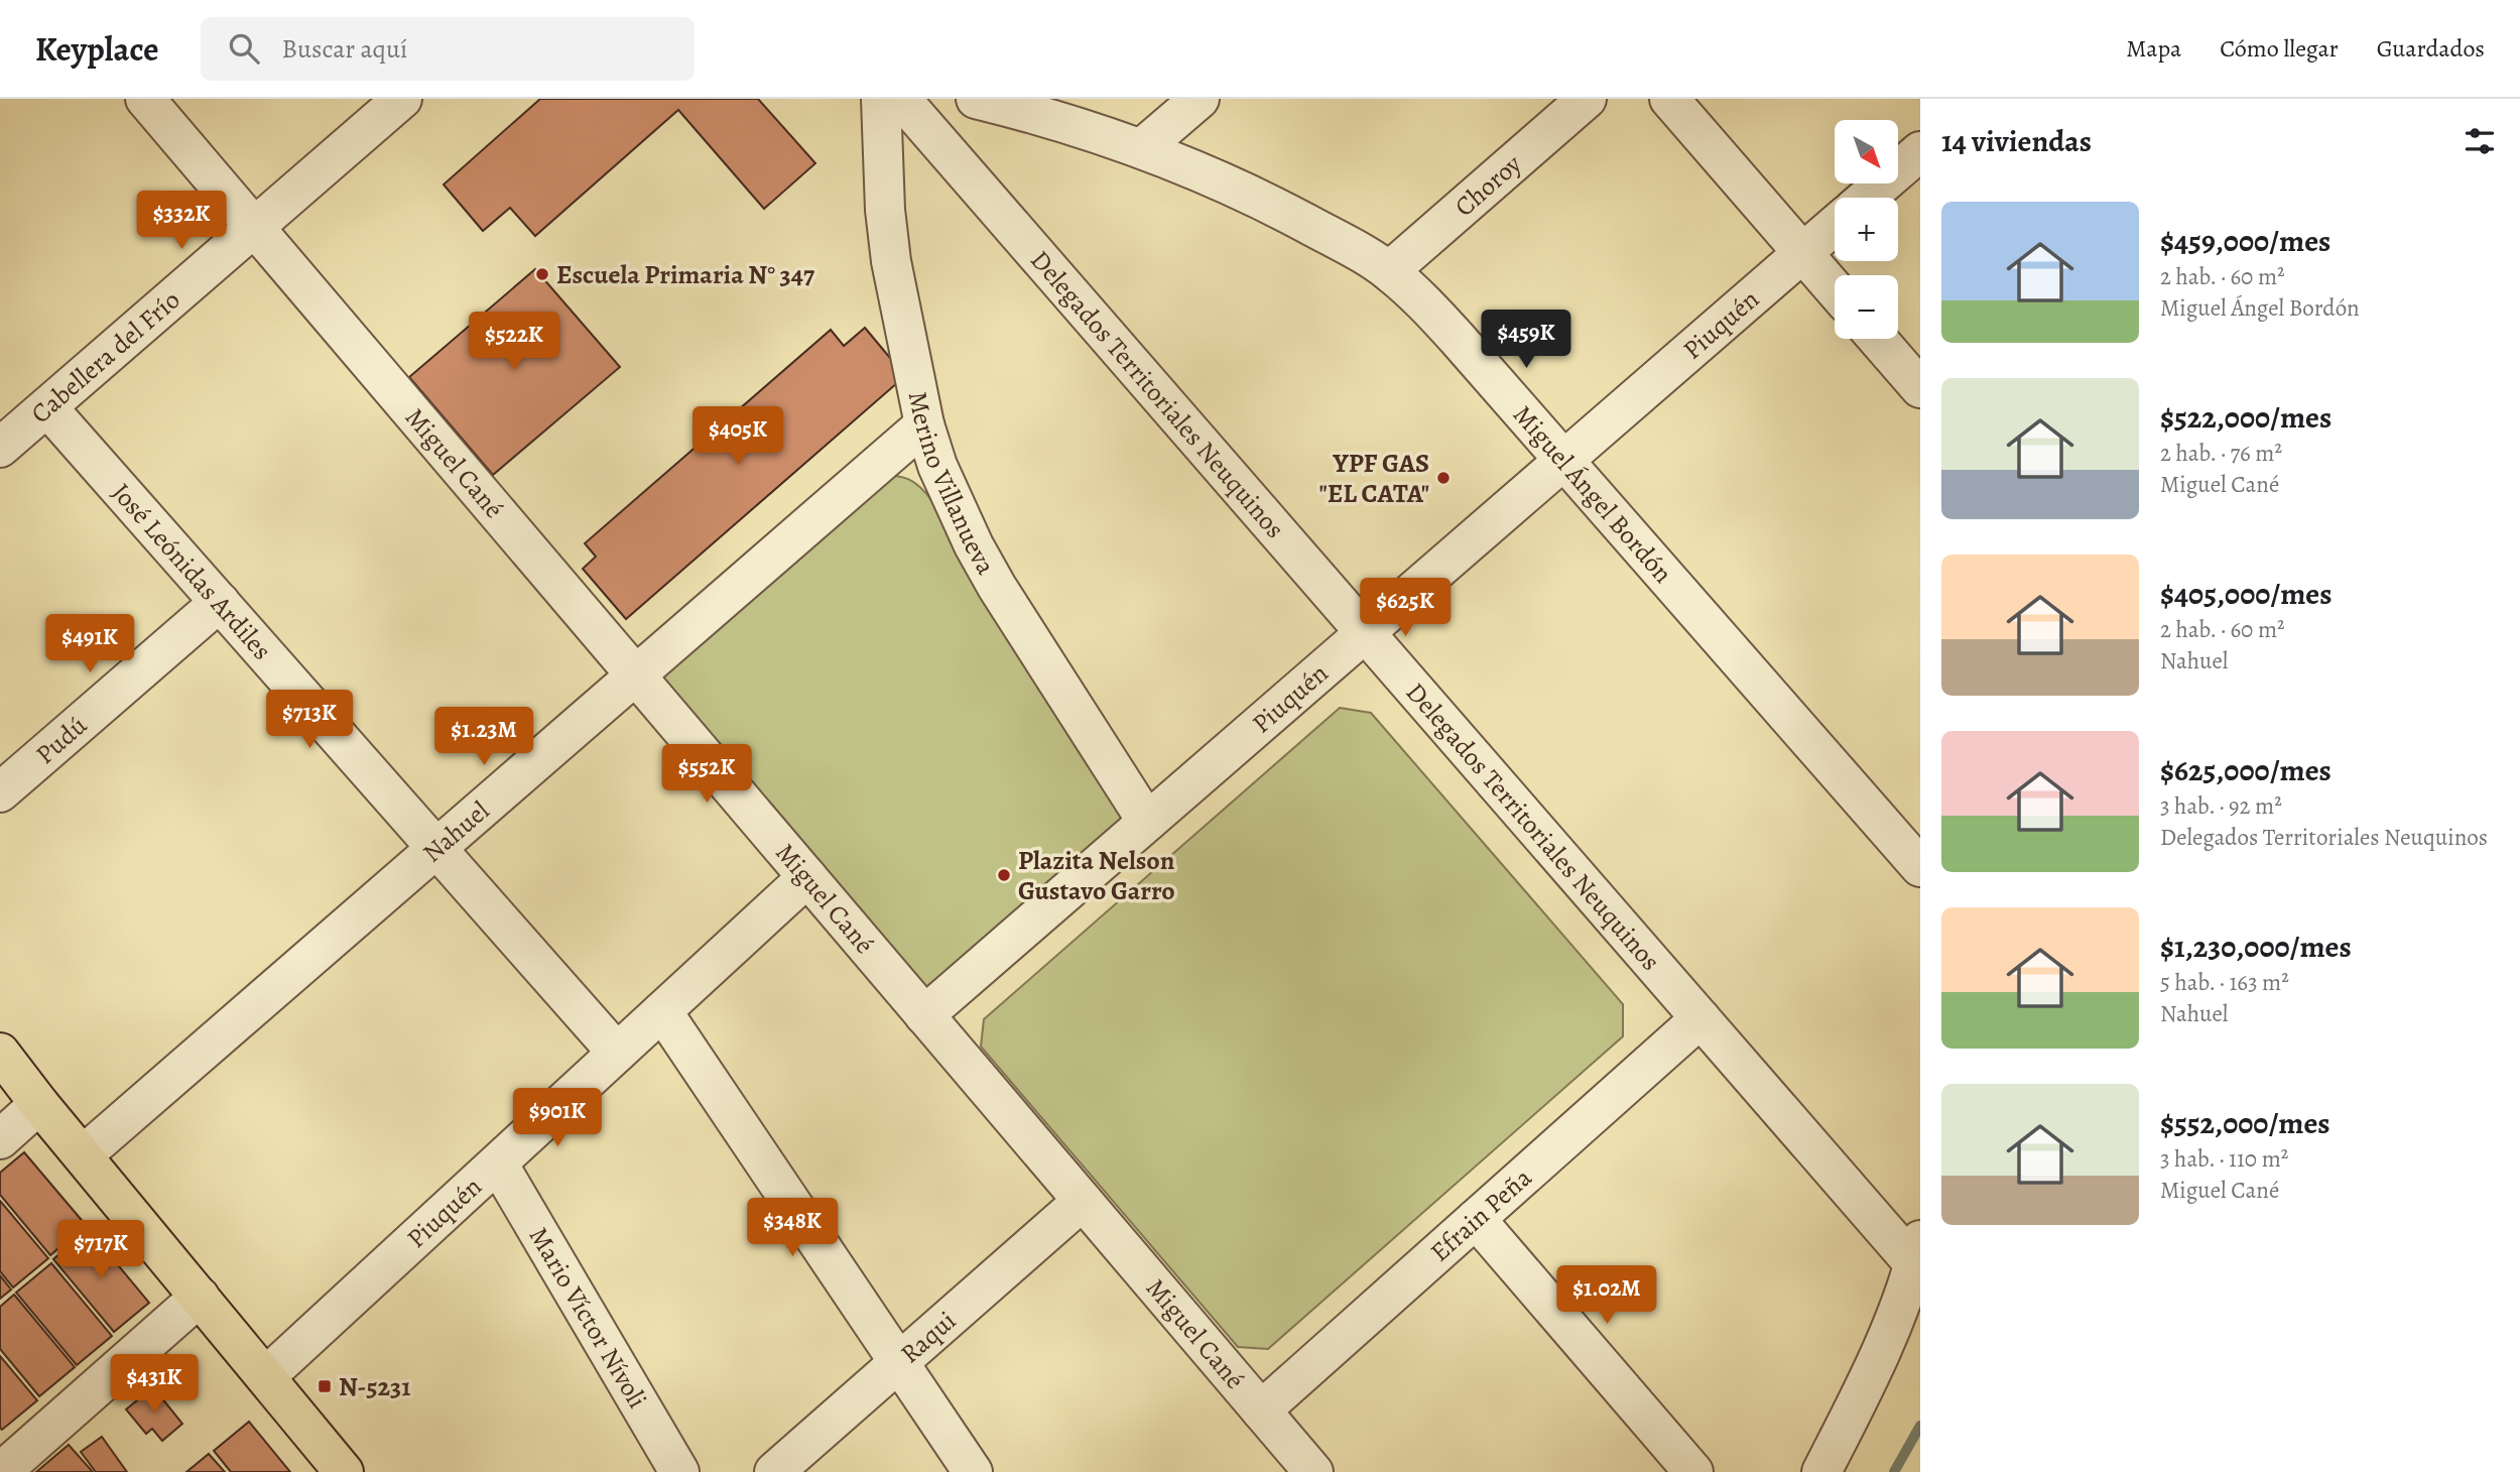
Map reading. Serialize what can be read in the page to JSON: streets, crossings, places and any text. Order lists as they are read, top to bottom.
{
  "streets": {
    "street": [
      "Choroy",
      "Piuquén",
      "Cabellera del Frío",
      "Delegados Territoriales Neuquinos",
      "Miguel Cané",
      "Merino Villanueva",
      "Miguel Ángel Bordón",
      "José Leónidas Ardiles",
      "Pudú",
      "Nahuel",
      "Efrain Peña",
      "Mario Víctor Nívoli",
      "Raqui"
    ]
  },
  "crossings": [
    ["Choroy", "Miguel Ángel Bordón"],
    ["Piuquén", "Delegados Territoriales Neuquinos"],
    ["Piuquén", "Miguel Cané"],
    ["Piuquén", "Merino Villanueva"],
    ["Piuquén", "Miguel Ángel Bordón"],
    ["Piuquén", "José Leónidas Ardiles"],
    ["Piuquén", "Mario Víctor Nívoli"],
    ["Cabellera del Frío", "Miguel Cané"],
    ["Cabellera del Frío", "José Leónidas Ardiles"],
    ["Delegados Territoriales Neuquinos", "Efrain Peña"],
    ["Miguel Cané", "Nahuel"],
    ["Miguel Cané", "Efrain Peña"],
    ["Miguel Cané", "Raqui"],
    ["Merino Villanueva", "Nahuel"],
    ["José Leónidas Ardiles", "Pudú"],
    ["José Leónidas Ardiles", "Nahuel"]
  ],
  "places": {
    "other": ["Escuela Primaria N° 347", "YPF GAS \"EL CATA\"", "Plazita Nelson Gustavo Garro"],
    "transit": ["N-5231"]
  },
  "north": "bottom right",
  "page": {
    "header": "Keyplace",
    "search": "Buscar aquí",
    "nav": ["Mapa", "Cómo llegar", "Guardados"],
    "heading": "14 viviendas",
    "map_buttons": ["+", "−"],
    "list": [
      {
        "name": "$459,000/mes",
        "note": "2 hab. · 60 m² · Miguel Ángel Bordón"
      },
      {
        "name": "$522,000/mes",
        "note": "2 hab. · 76 m² · Miguel Cané"
      },
      {
        "name": "$405,000/mes",
        "note": "2 hab. · 60 m² · Nahuel"
      },
      {
        "name": "$625,000/mes",
        "note": "3 hab. · 92 m² · Delegados Territoriales Neuquinos"
      },
      {
        "name": "$1,230,000/mes",
        "note": "5 hab. · 163 m² · Nahuel"
      },
      {
        "name": "$552,000/mes",
        "note": "3 hab. · 110 m² · Miguel Cané"
      }
    ],
    "price": [
      "$332K",
      "$459K",
      "$522K",
      "$405K",
      "$625K",
      "$491K",
      "$713K",
      "$1.23M",
      "$552K",
      "$901K",
      "$348K",
      "$717K",
      "$1.02M",
      "$431K"
    ]
  }
}
